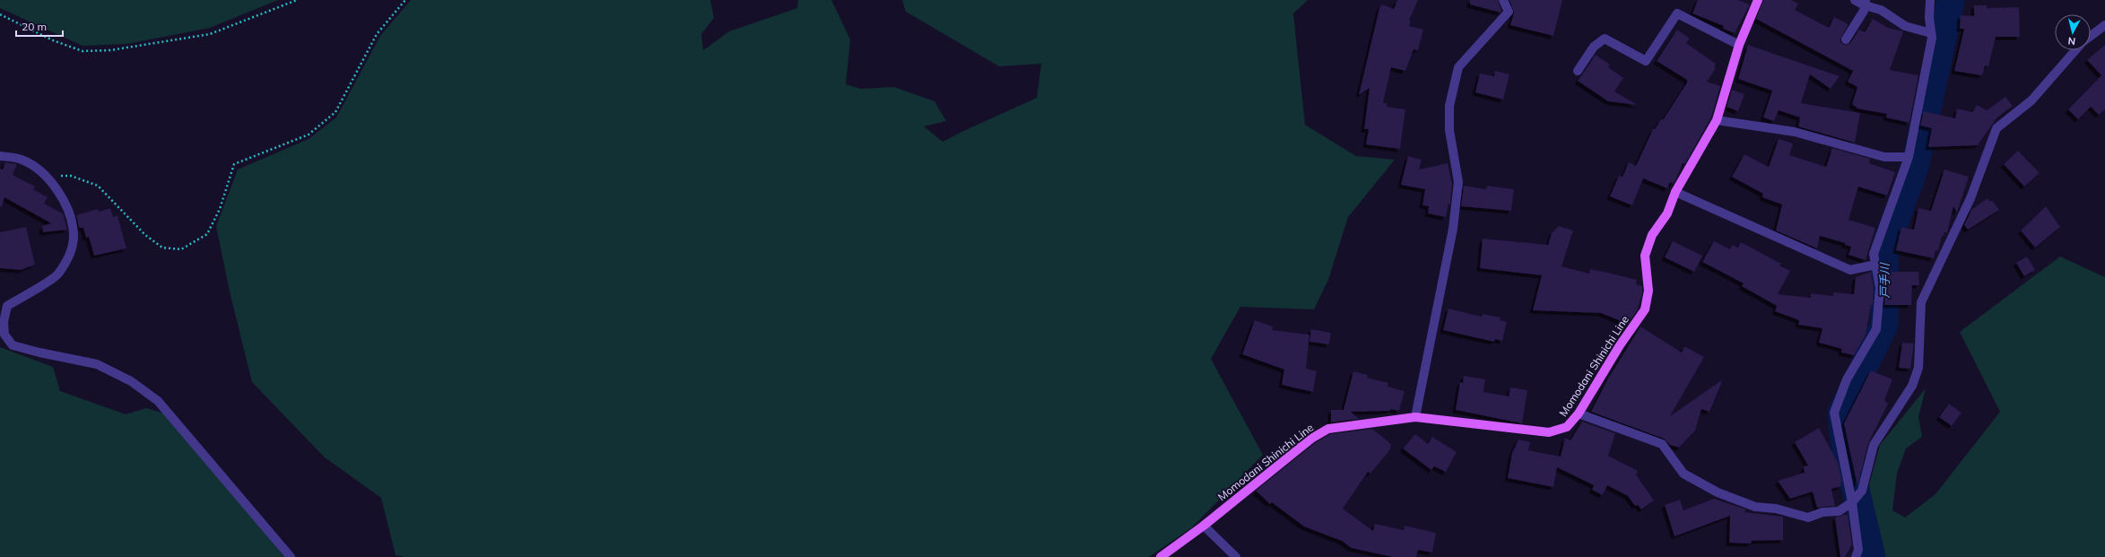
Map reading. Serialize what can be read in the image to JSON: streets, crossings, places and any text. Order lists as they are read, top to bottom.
{
  "streets": {
    "main road": ["Momodani Shinichi Line"]
  },
  "water": ["戸手川"],
  "scale_bar": "20 m",
  "north": "bottom"
}
